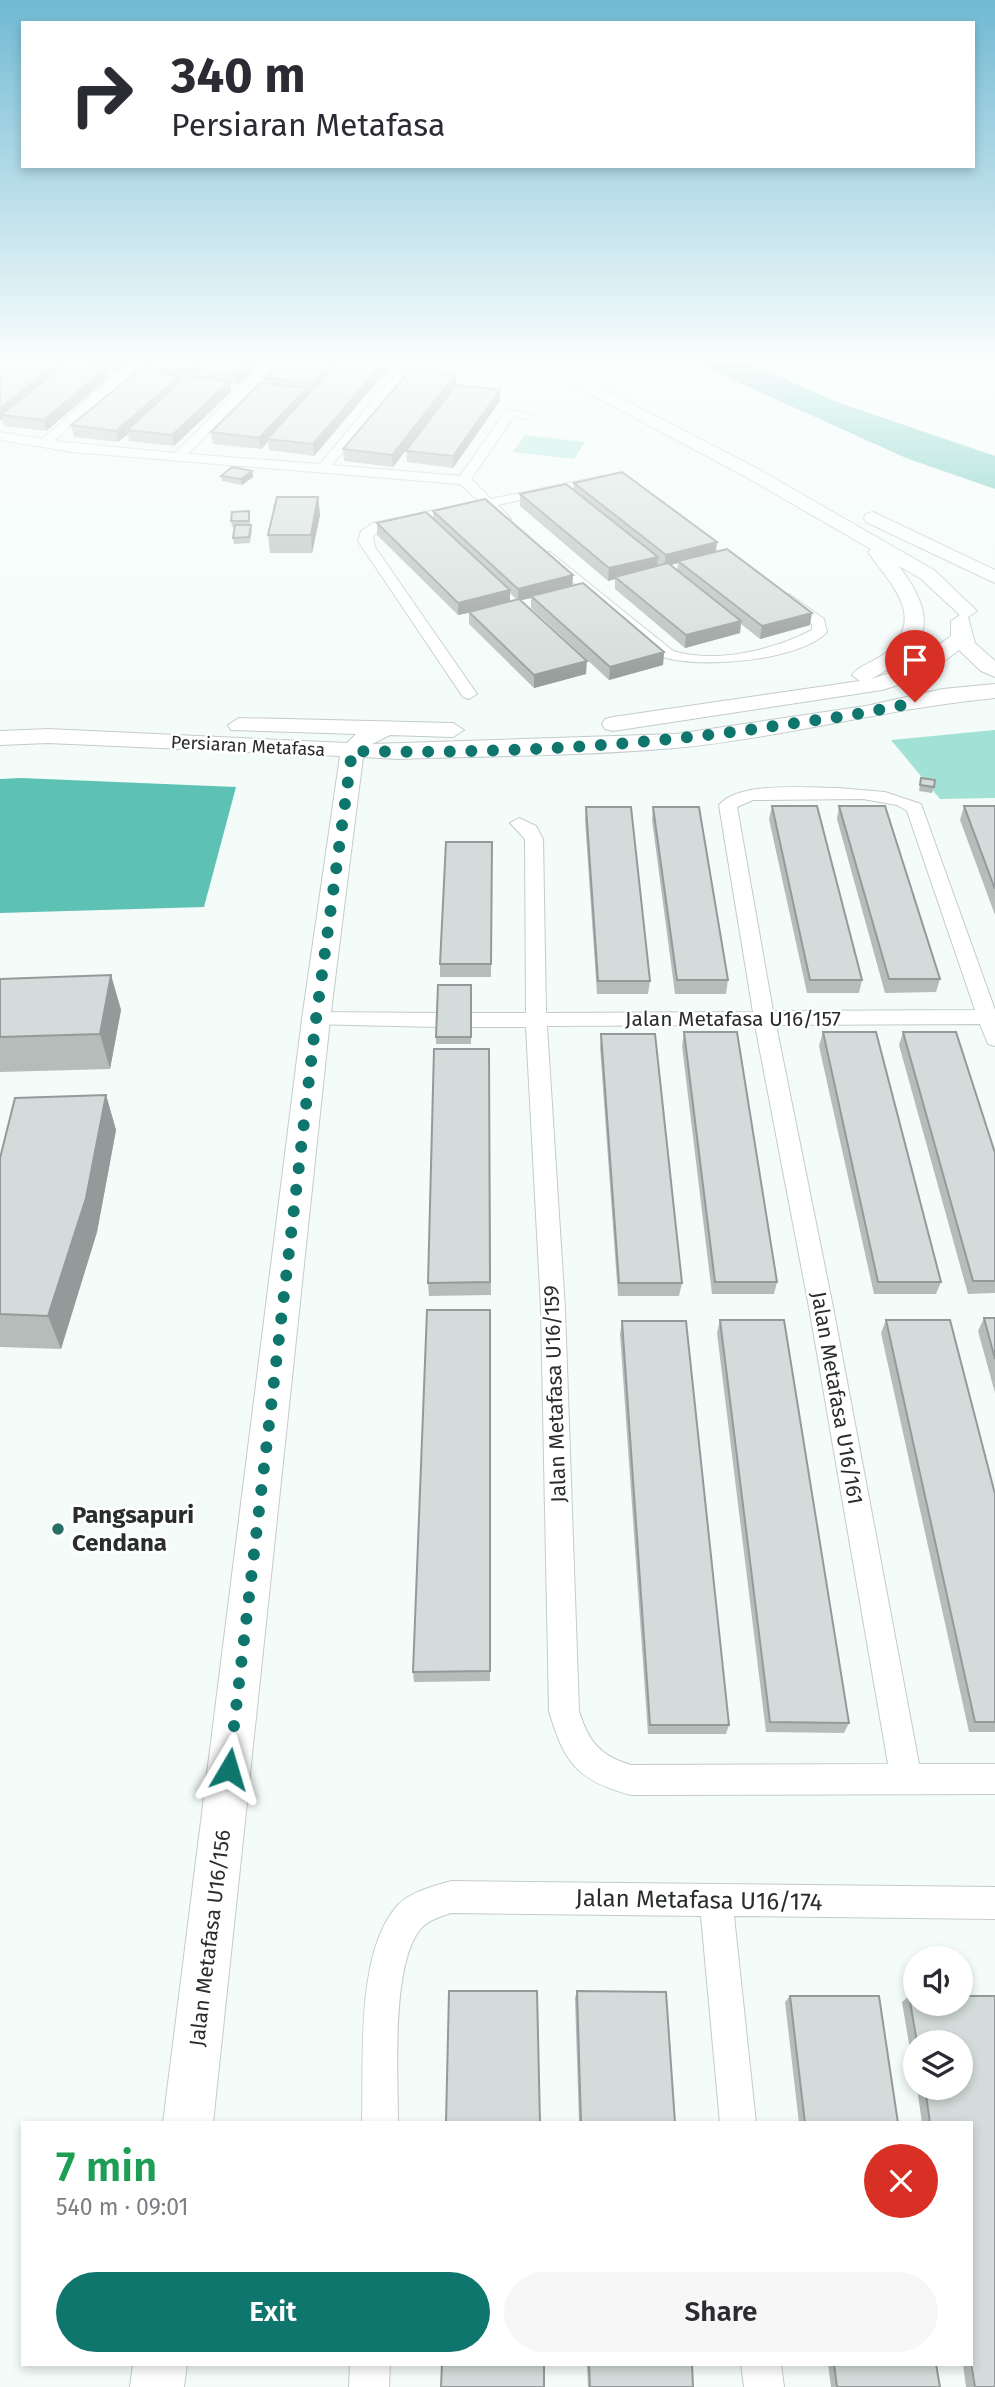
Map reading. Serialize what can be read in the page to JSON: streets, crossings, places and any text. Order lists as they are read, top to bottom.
{
  "streets": {
    "main road": ["Persiaran Metafasa", "Jalan Metafasa U16/156"],
    "street": [
      "Jalan Metafasa U16/157",
      "Jalan Metafasa U16/159",
      "Jalan Metafasa U16/161",
      "Jalan Metafasa U16/174"
    ]
  },
  "crossings": [
    ["Persiaran Metafasa", "Jalan Metafasa U16/156"],
    ["Jalan Metafasa U16/157", "Jalan Metafasa U16/159"],
    ["Jalan Metafasa U16/157", "Jalan Metafasa U16/161"],
    ["Jalan Metafasa U16/159", "Jalan Metafasa U16/161"]
  ],
  "places": ["Pangsapuri Cendana"],
  "page": {
    "turn": ["340 m", "Persiaran Metafasa"],
    "heading": ["7 min", "540 m · 09:01"],
    "buttons": ["Exit", "Share"]
  }
}
